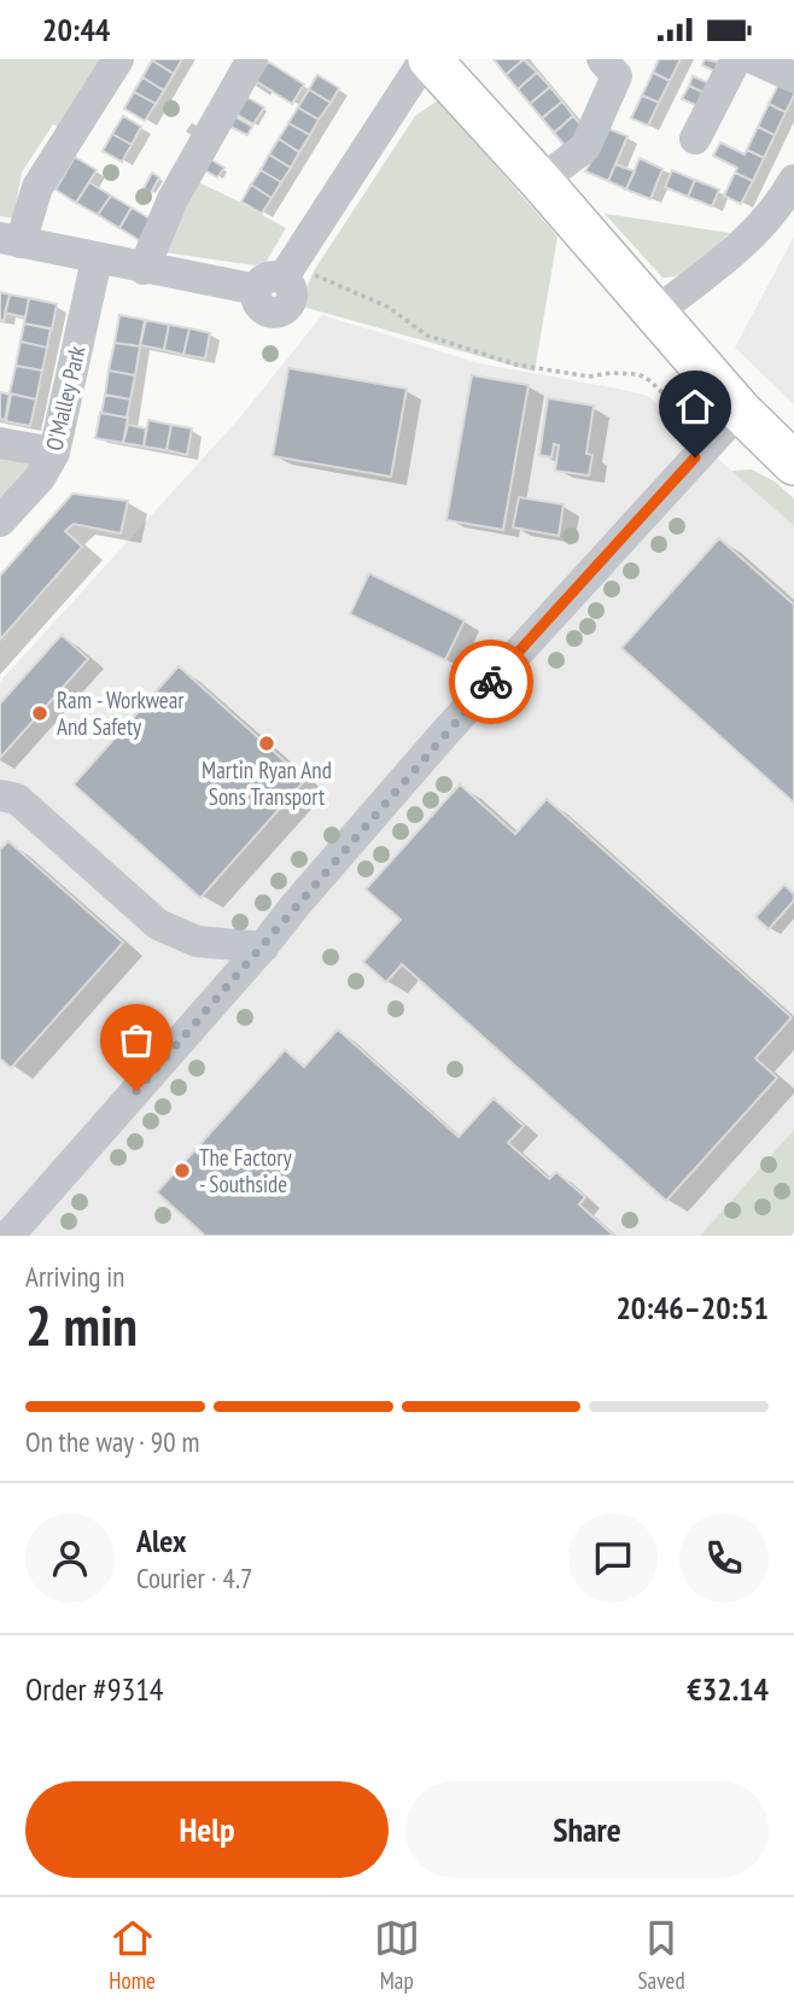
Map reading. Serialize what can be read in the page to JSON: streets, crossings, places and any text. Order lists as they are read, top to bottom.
{
  "streets": {
    "street": ["O'Malley Park"]
  },
  "places": ["Ram - Workwear And Safety", "Martin Ryan And Sons Transport", "The Factory - Southside"],
  "page": {
    "status": "20:44",
    "heading": ["2 min", "Arriving in", "20:46–20:51"],
    "panel": [
      "Alex",
      "Courier · 4.7",
      "Order #9314",
      "€32.14"
    ],
    "bar": "On the way · 90 m",
    "buttons": ["Help", "Share"],
    "tabs": ["Home", "Map", "Saved"]
  }
}
